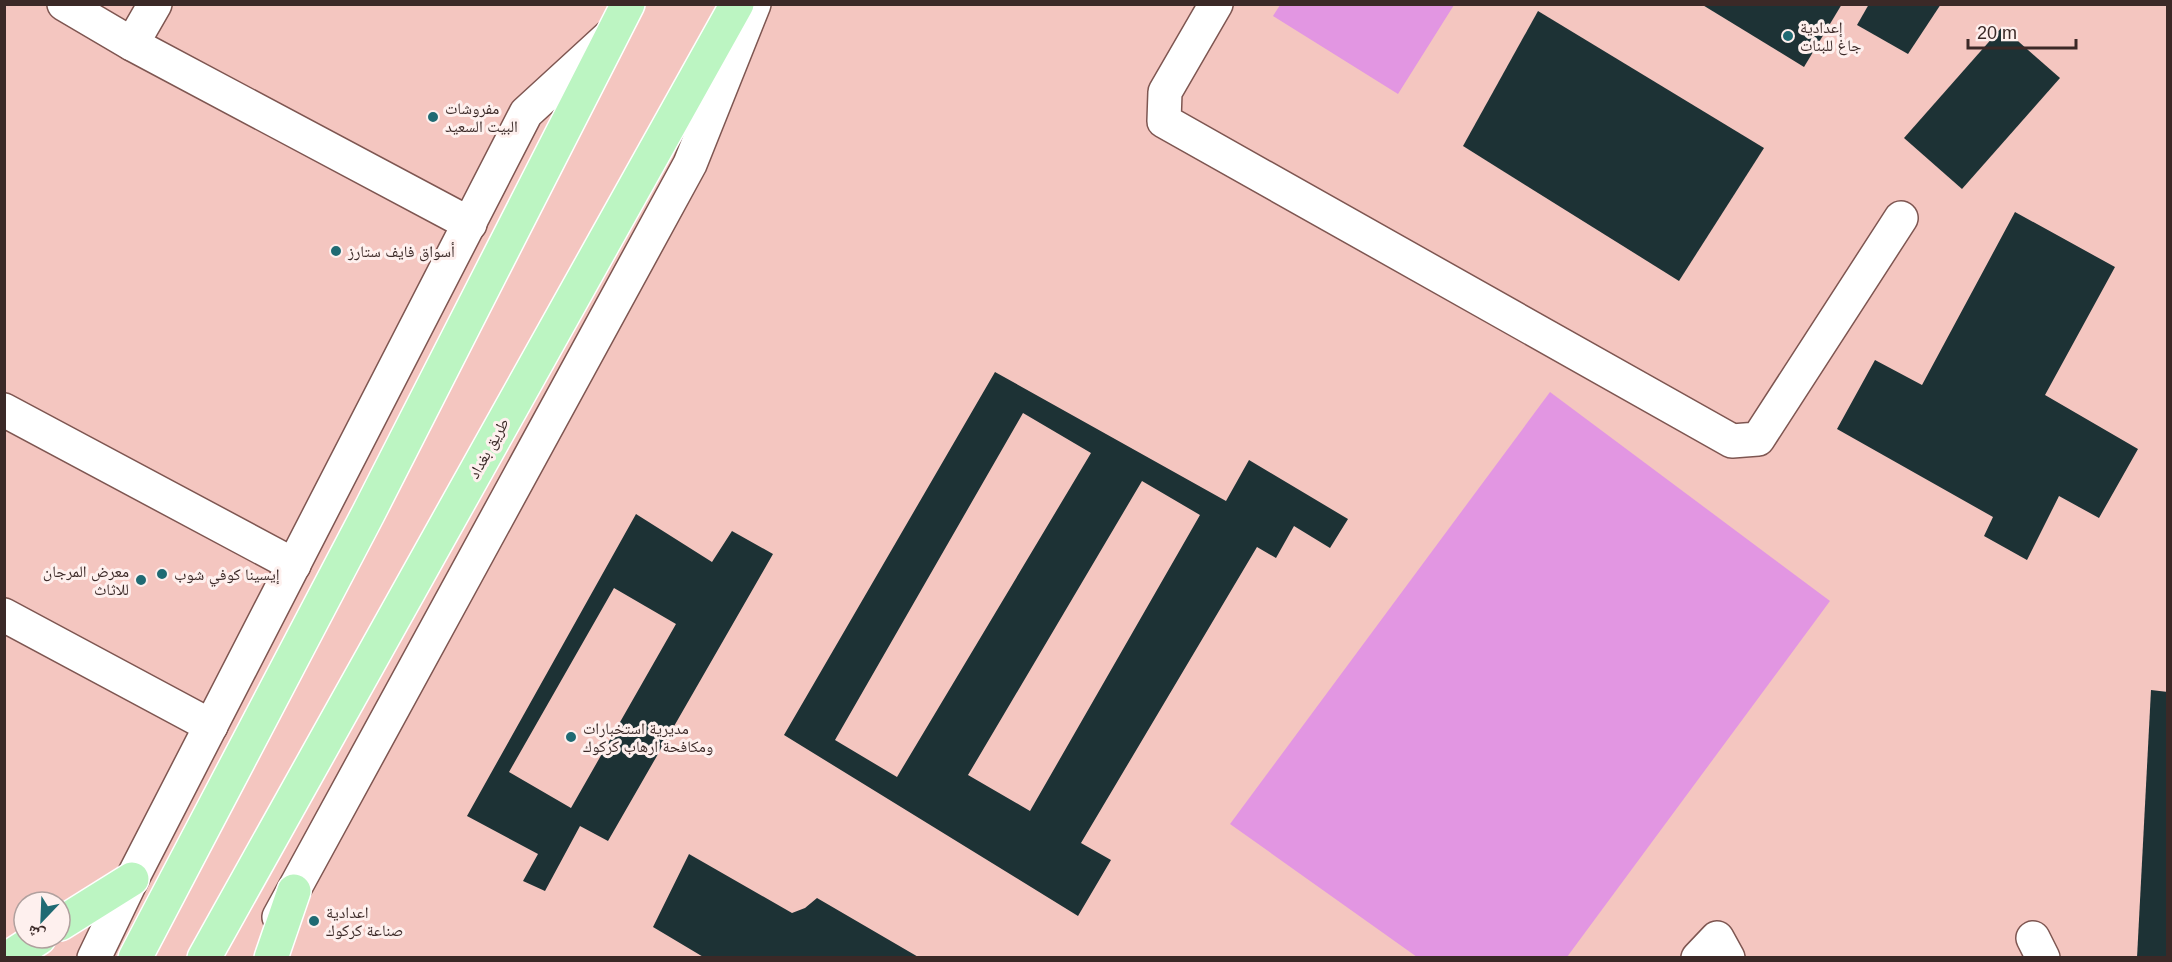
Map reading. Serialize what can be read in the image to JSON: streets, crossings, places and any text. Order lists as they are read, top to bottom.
{
  "streets": {
    "main road": ["طريق بغداد"]
  },
  "places": [
    "إعدادية جاغ للبنات",
    "مفروشات البيت السعيد",
    "أسواق فايف ستارز",
    "إيسينا كوفي شوب",
    "معرض المرجان للاثاث",
    "مديرية استخبارات ومكافحة ارهاب كركوك",
    "اعدادية صناعة كركوك"
  ],
  "scale_bar": "20 m",
  "north": "bottom left"
}
